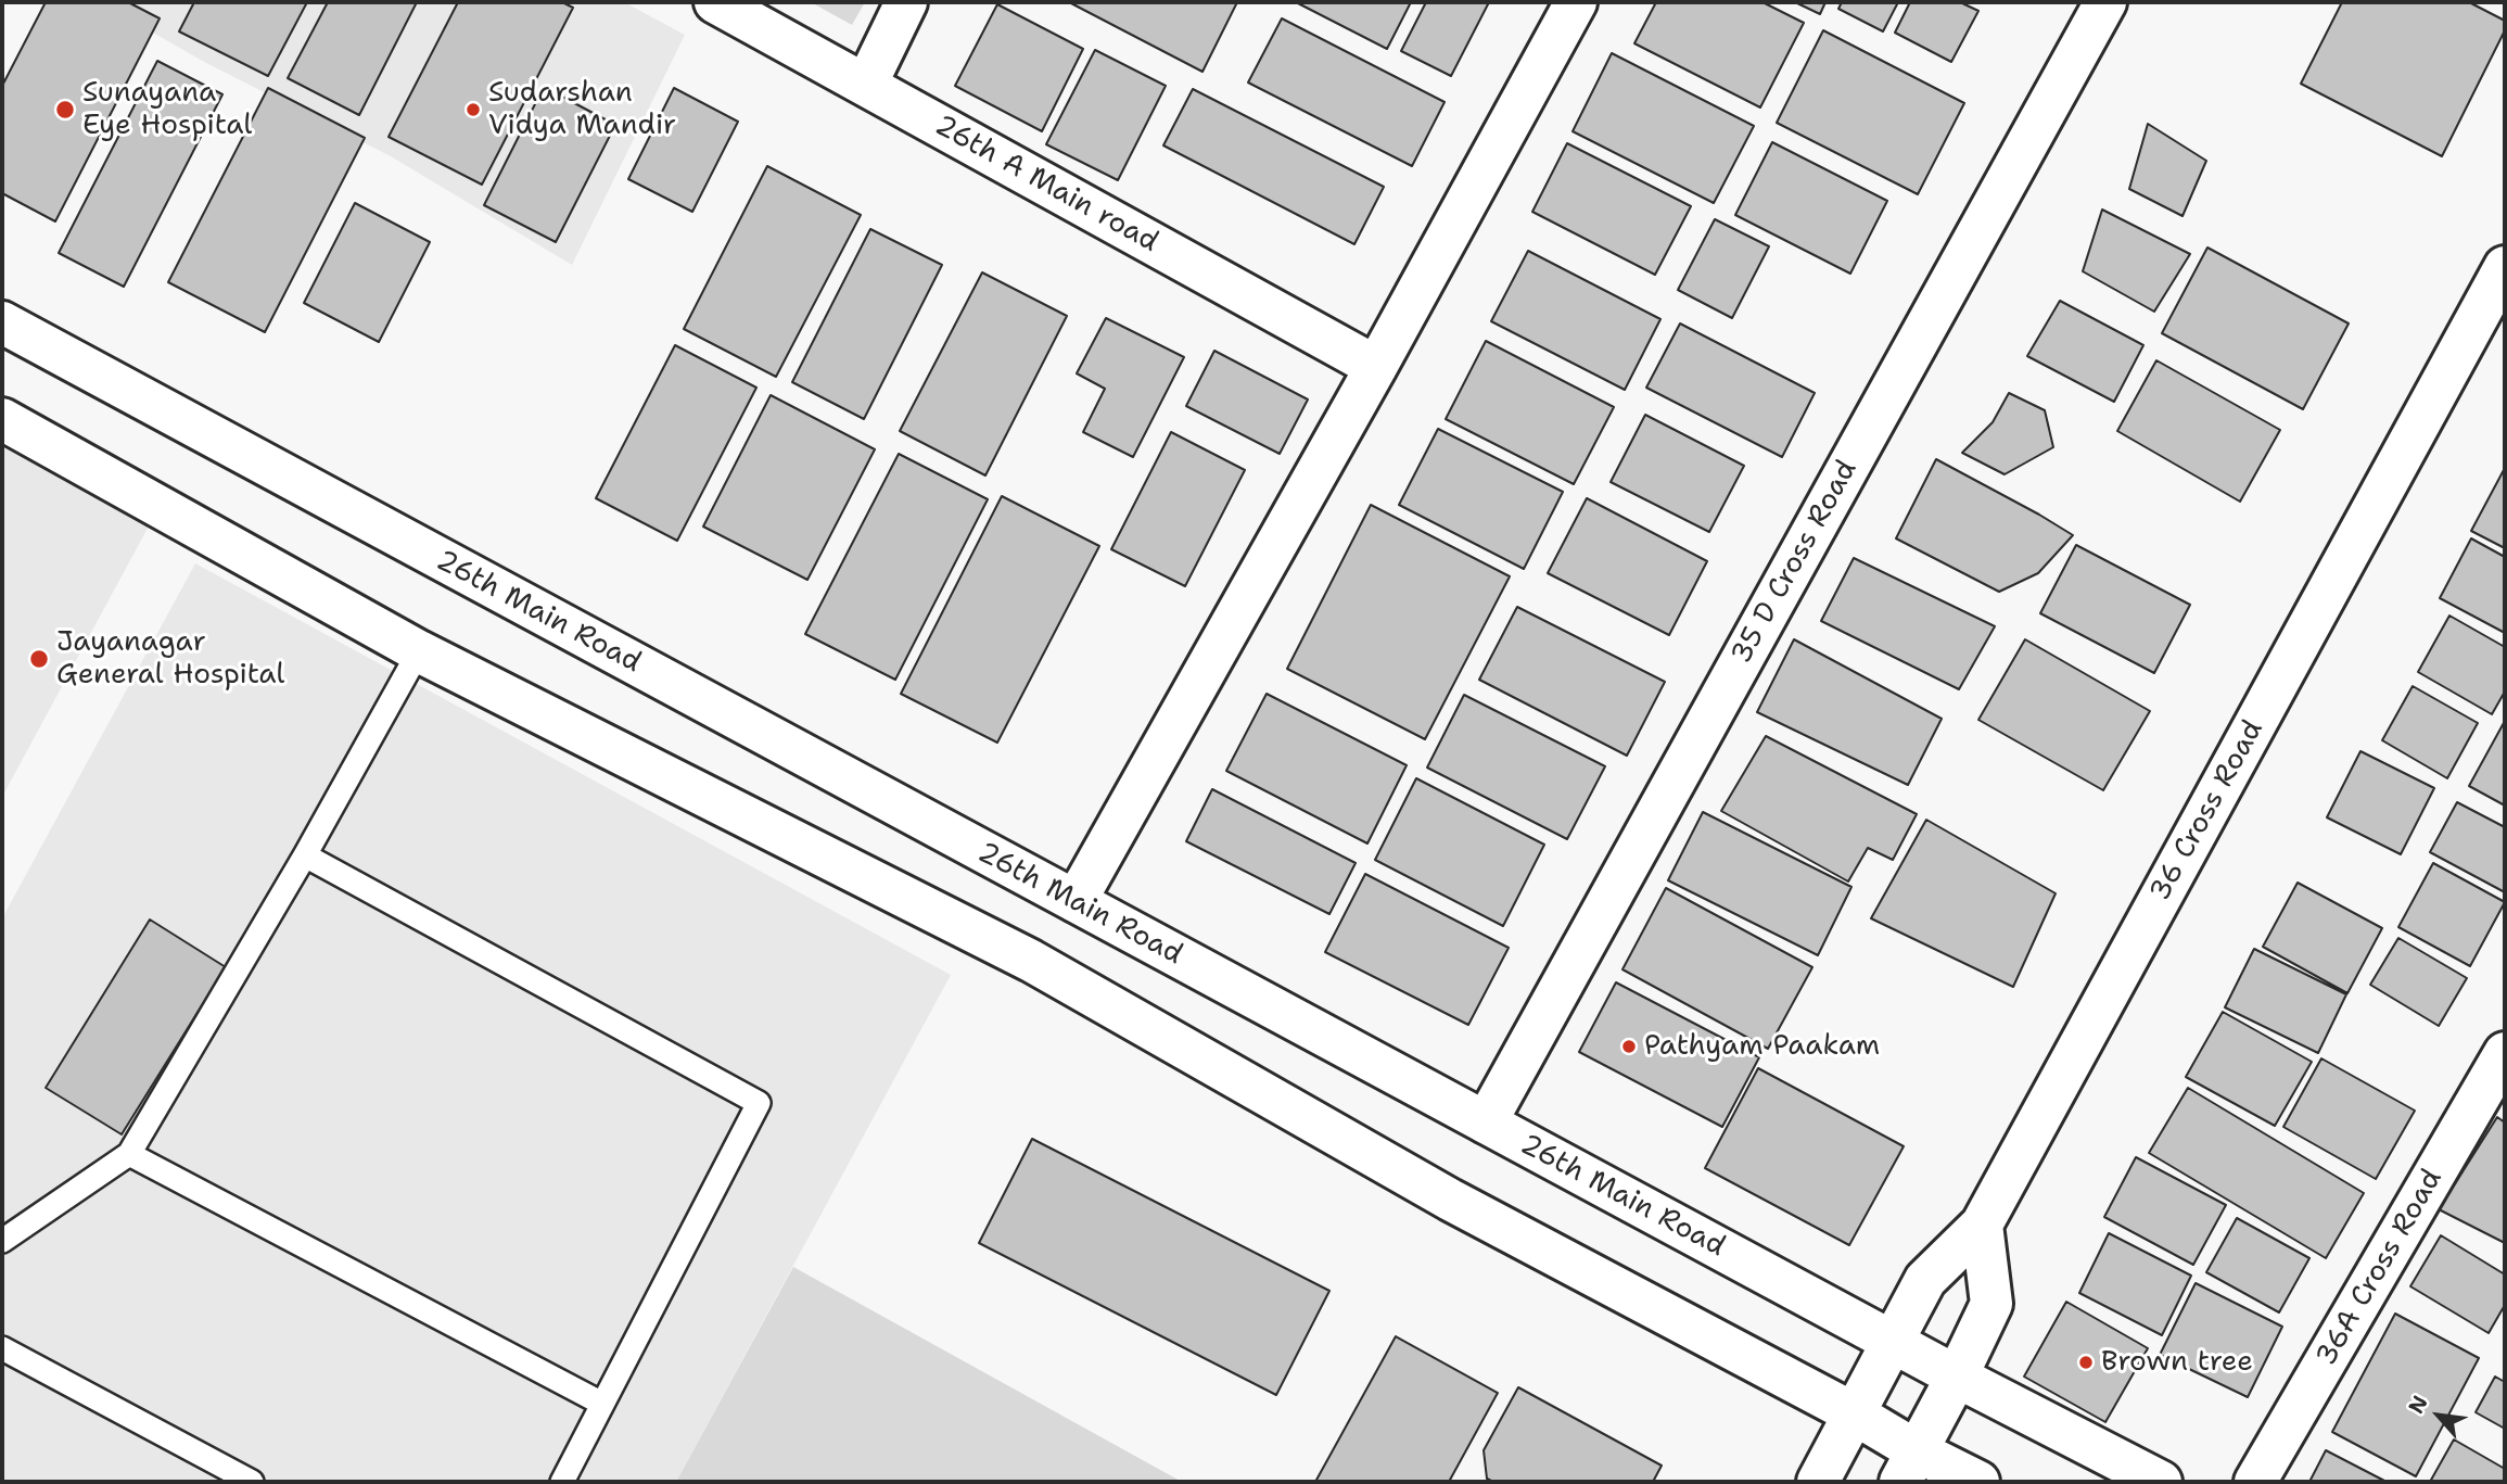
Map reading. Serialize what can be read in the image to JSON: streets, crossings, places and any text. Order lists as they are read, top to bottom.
{
  "streets": {
    "street": [
      "26th A Main road",
      "35 D Cross Road",
      "26th Main Road",
      "36 Cross Road",
      "36A Cross Road"
    ]
  },
  "crossings": [
    ["35 D Cross Road", "26th Main Road"],
    ["26th Main Road", "36 Cross Road"]
  ],
  "places": [
    "Sunayana Eye Hospital",
    "Sudarshan Vidya Mandir",
    "Jayanagar General Hospital",
    "Pathyam Paakam",
    "Brown tree"
  ],
  "north": "top left"
}
